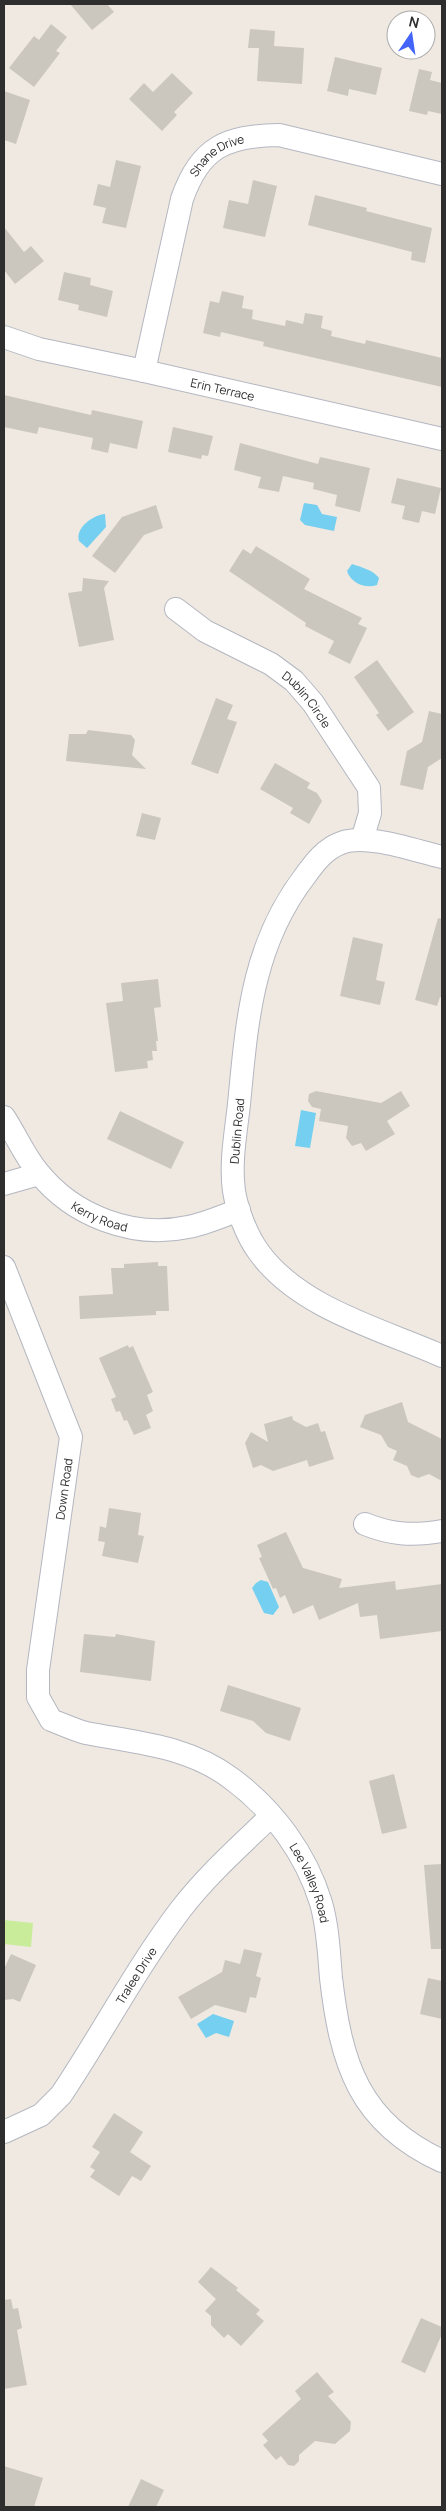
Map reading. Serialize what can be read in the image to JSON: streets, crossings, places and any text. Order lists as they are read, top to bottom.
{
  "streets": {
    "street": [
      "Shane Drive",
      "Erin Terrace",
      "Dublin Circle",
      "Dublin Road",
      "Kerry Road",
      "Down Road",
      "Lee Valley Road",
      "Tralee Drive"
    ]
  },
  "crossings": [
    ["Shane Drive", "Erin Terrace"],
    ["Dublin Circle", "Dublin Road"],
    ["Dublin Road", "Kerry Road"],
    ["Down Road", "Lee Valley Road"],
    ["Lee Valley Road", "Tralee Drive"]
  ],
  "north": "top"
}
